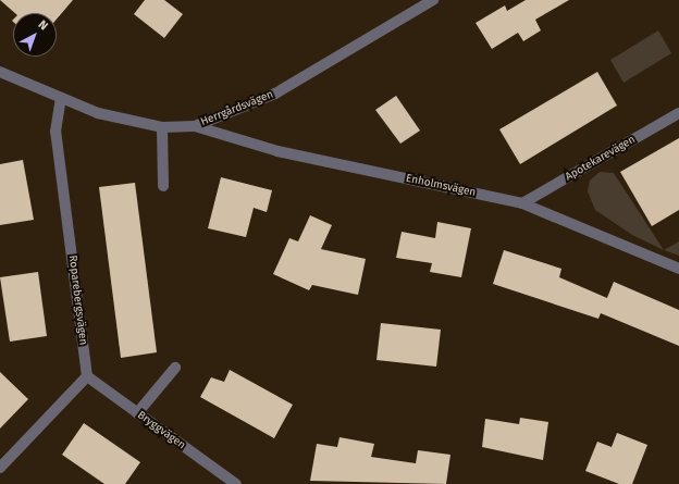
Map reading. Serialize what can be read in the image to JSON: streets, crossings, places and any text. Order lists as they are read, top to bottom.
{
  "streets": {
    "street": [
      "Herrgårdsvägen",
      "Apotekarevägen",
      "Enholmsvägen",
      "Roparebergsvägen",
      "Bryggvägen"
    ]
  },
  "crossings": [
    ["Herrgårdsvägen", "Enholmsvägen"],
    ["Herrgårdsvägen", "Roparebergsvägen"],
    ["Apotekarevägen", "Enholmsvägen"],
    ["Roparebergsvägen", "Bryggvägen"]
  ],
  "north": "top right"
}
